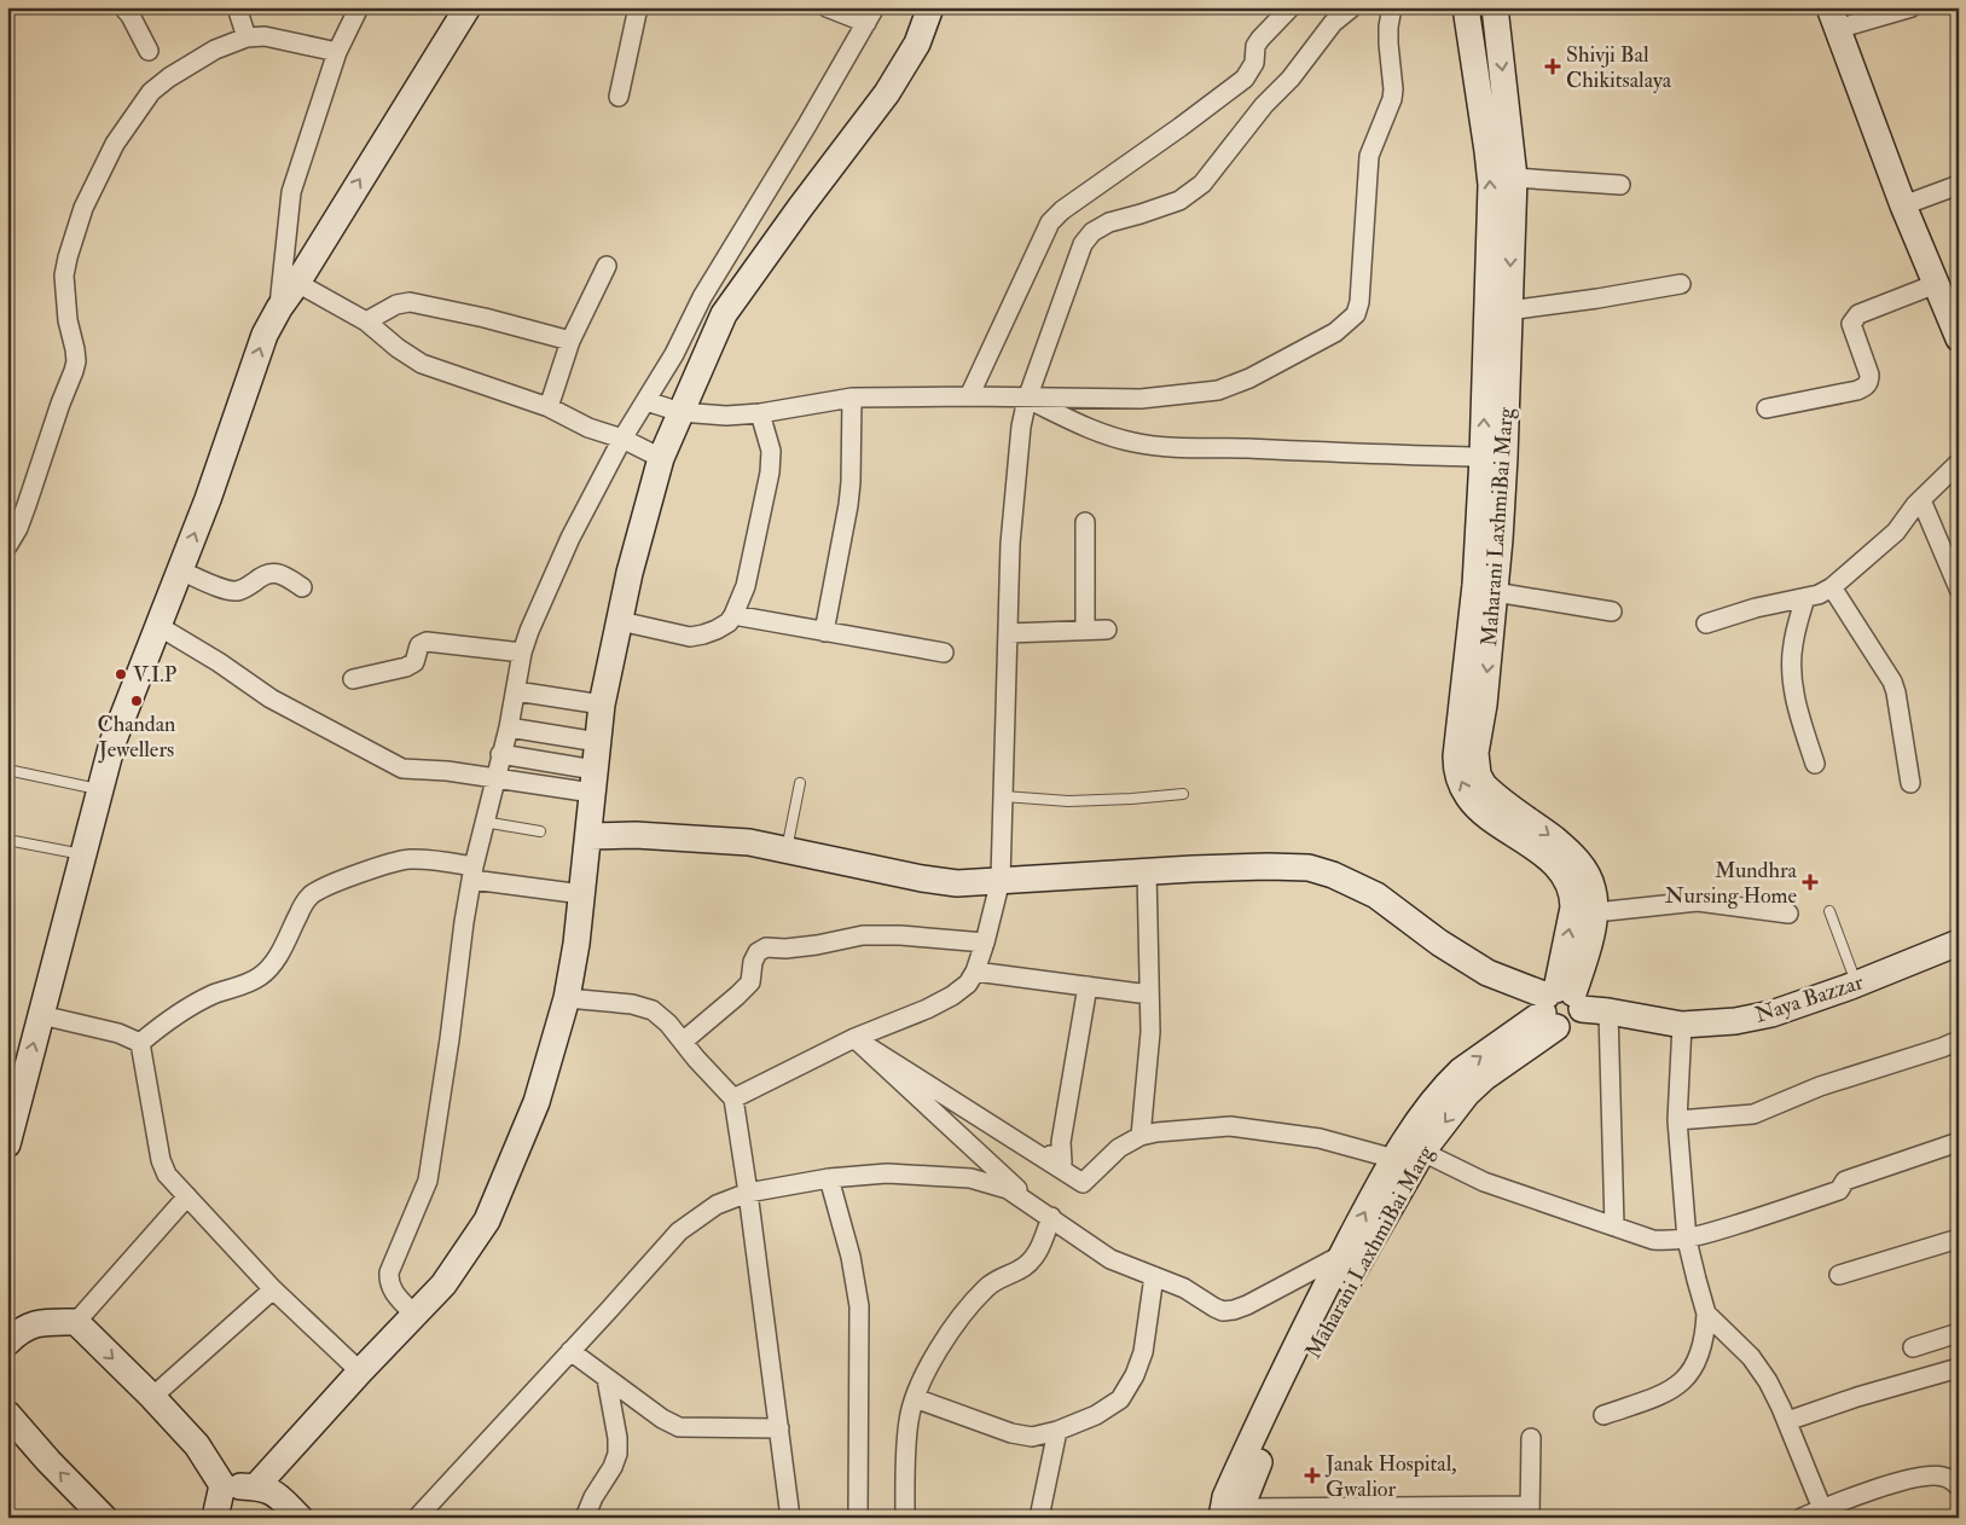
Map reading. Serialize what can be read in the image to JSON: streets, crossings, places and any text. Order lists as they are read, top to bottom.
{
  "streets": {
    "street": ["Maharani LaxhmiBai Marg", "Naya Bazzar"]
  },
  "crossings": [
    ["Maharani LaxhmiBai Marg", "Naya Bazzar"]
  ],
  "places": {
    "health": ["Shivji Bal Chikitsalaya", "Mundhra Nursing Home", "Janak Hospital, Gwalior"],
    "other": ["V.I.P", "Chandan Jewellers"]
  }
}
